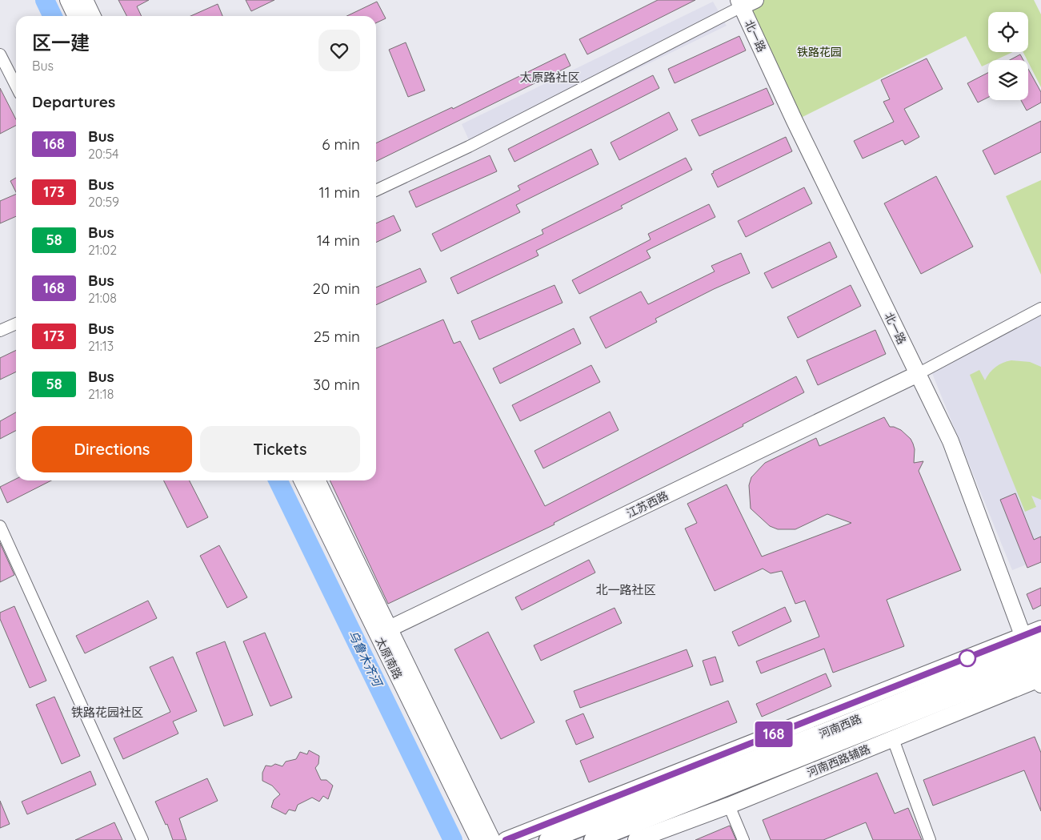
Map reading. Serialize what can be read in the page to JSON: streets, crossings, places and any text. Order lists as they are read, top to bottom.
{
  "streets": {
    "main road": ["河南西路"],
    "street": [
      "北一路",
      "江苏西路",
      "太原南路",
      "河南西路辅路"
    ]
  },
  "crossings": [
    ["北一路", "江苏西路"],
    ["北一路", "河南西路"],
    ["北一路", "河南西路辅路"],
    ["江苏西路", "太原南路"],
    ["河南西路", "河南西路辅路"]
  ],
  "districts": ["太原路社区", "北一路社区", "铁路花园社区"],
  "water": ["乌鲁木齐河"],
  "parks": ["铁路花园"],
  "lines": ["bus line 168"],
  "page": {
    "on_map": "168",
    "heading": [
      ["区一建", "Bus"],
      "Departures"
    ],
    "list": [
      {
        "mark": "168",
        "name": "Bus",
        "note": "20:54",
        "value": "6 min"
      },
      {
        "mark": "173",
        "name": "Bus",
        "note": "20:59",
        "value": "11 min"
      },
      {
        "mark": "58",
        "name": "Bus",
        "note": "21:02",
        "value": "14 min"
      },
      {
        "mark": "168",
        "name": "Bus",
        "note": "21:08",
        "value": "20 min"
      },
      {
        "mark": "173",
        "name": "Bus",
        "note": "21:13",
        "value": "25 min"
      },
      {
        "mark": "58",
        "name": "Bus",
        "note": "21:18",
        "value": "30 min"
      }
    ],
    "buttons": ["Directions", "Tickets"]
  }
}
